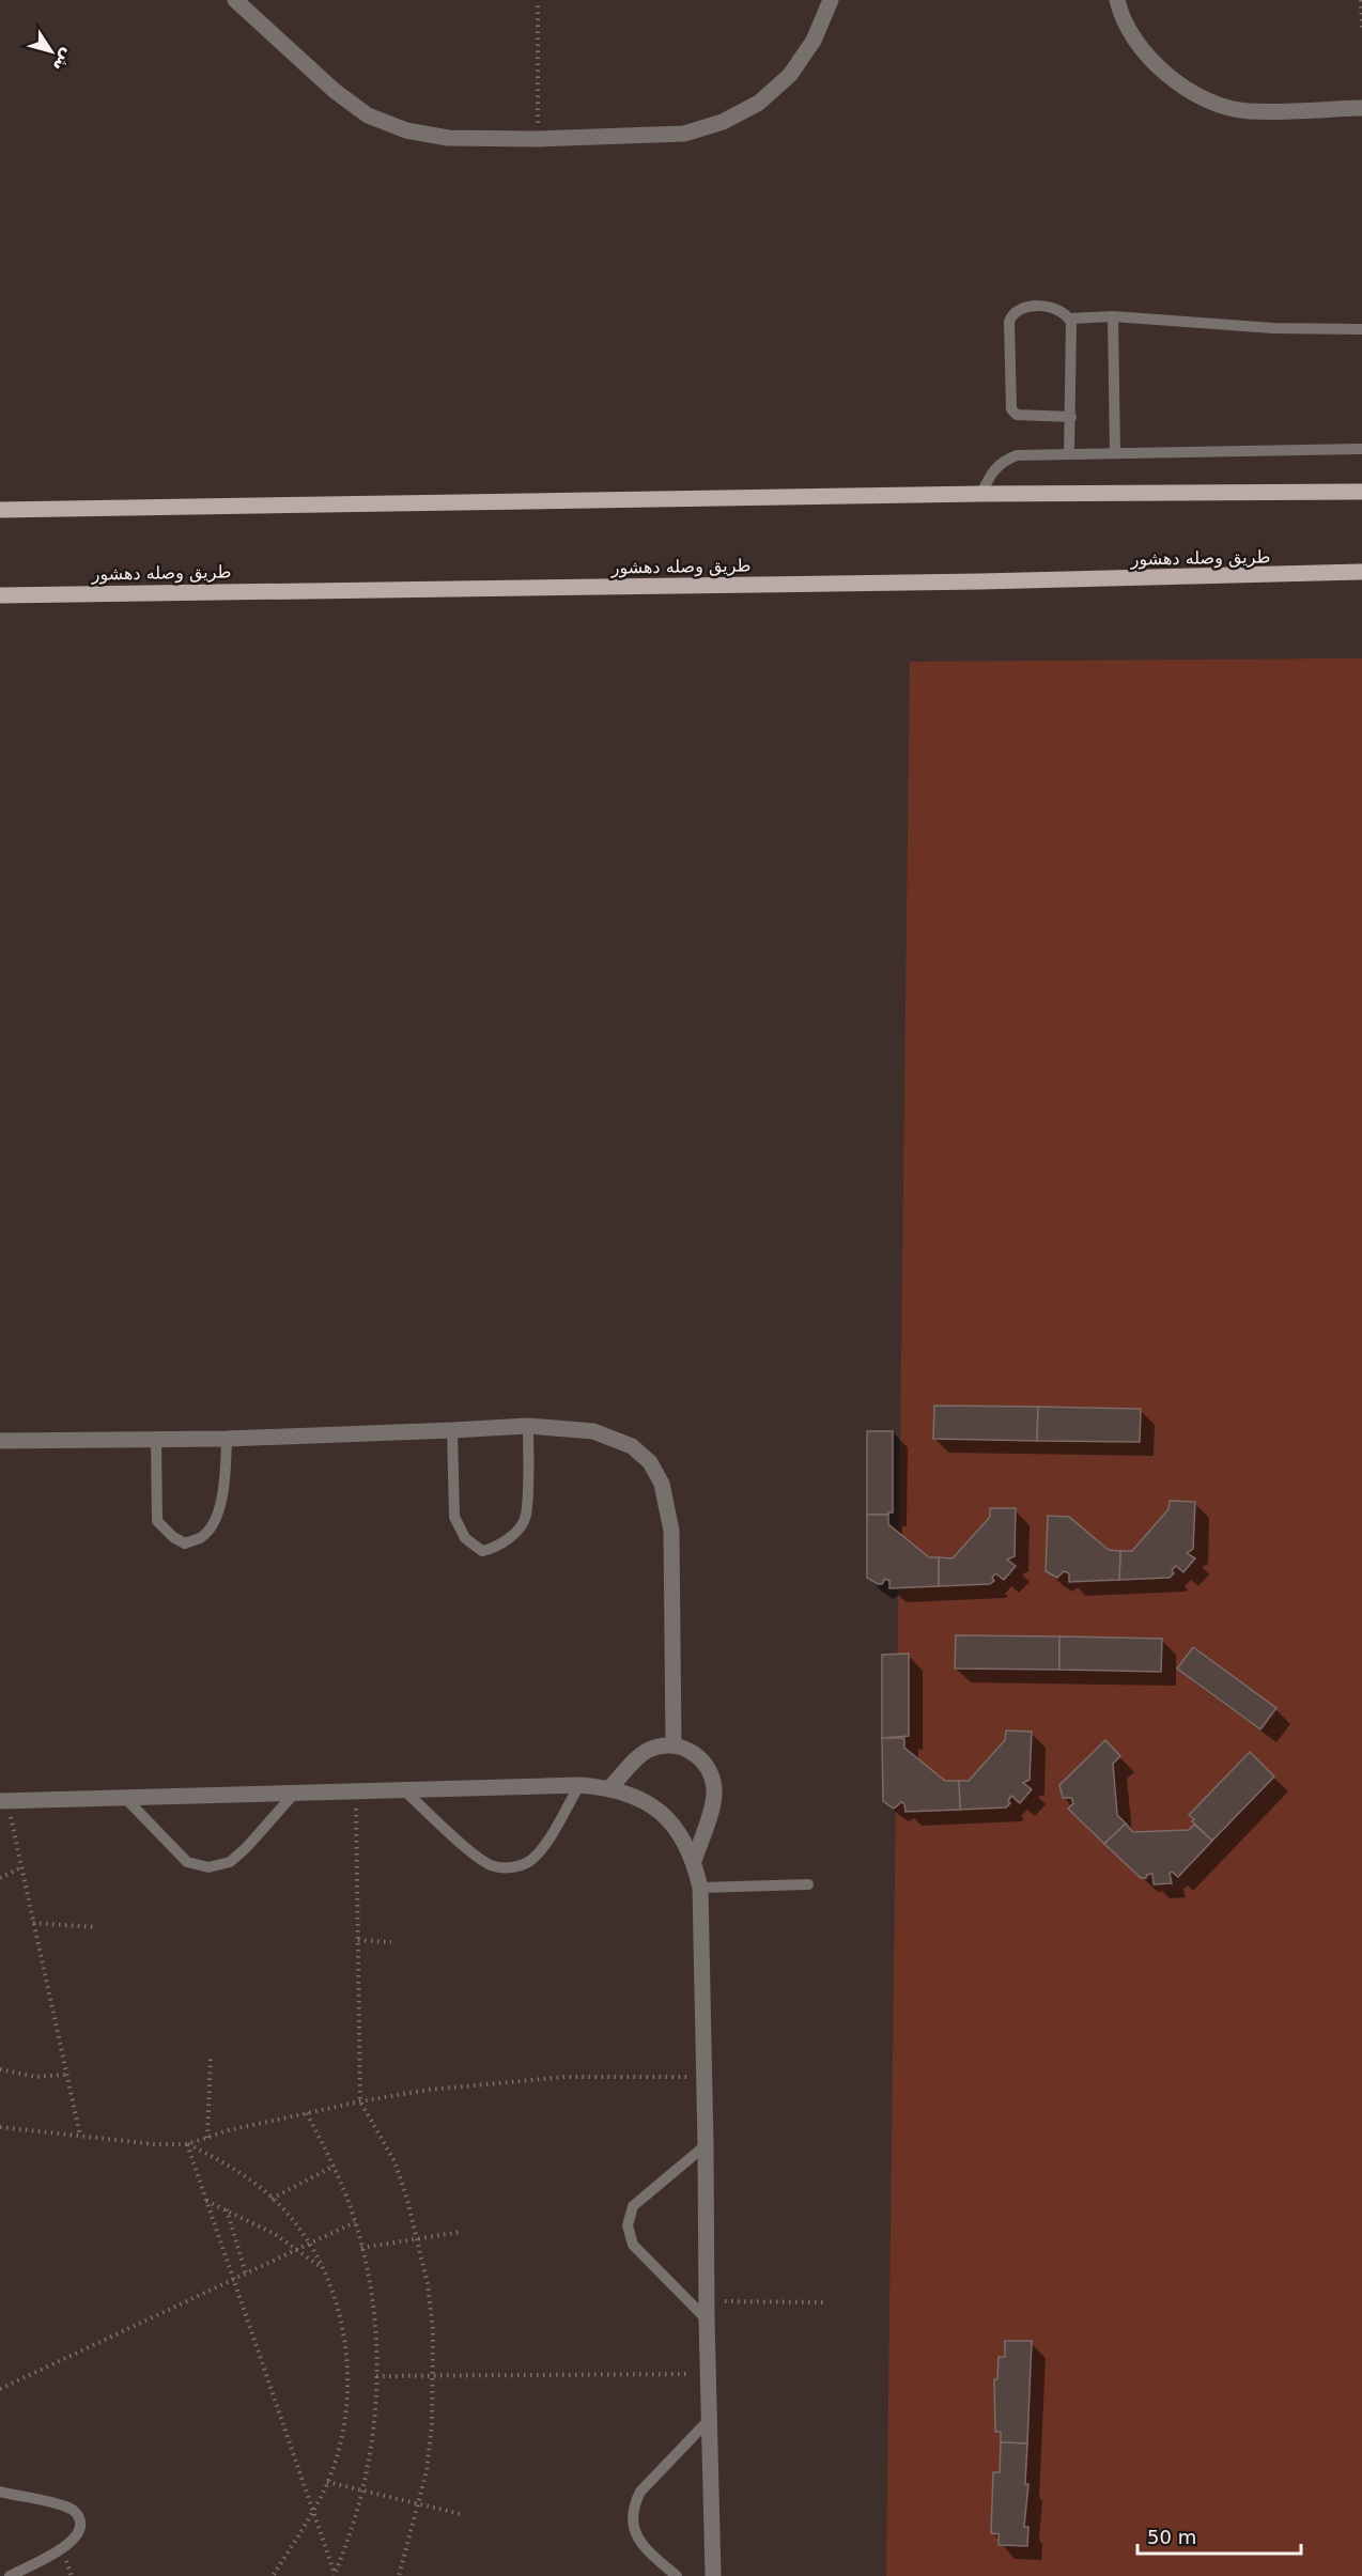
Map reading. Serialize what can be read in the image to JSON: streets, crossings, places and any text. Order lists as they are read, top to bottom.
{
  "streets": {
    "main road": ["طريق وصله دهشور"]
  },
  "scale_bar": "50 m",
  "north": "bottom right"
}
